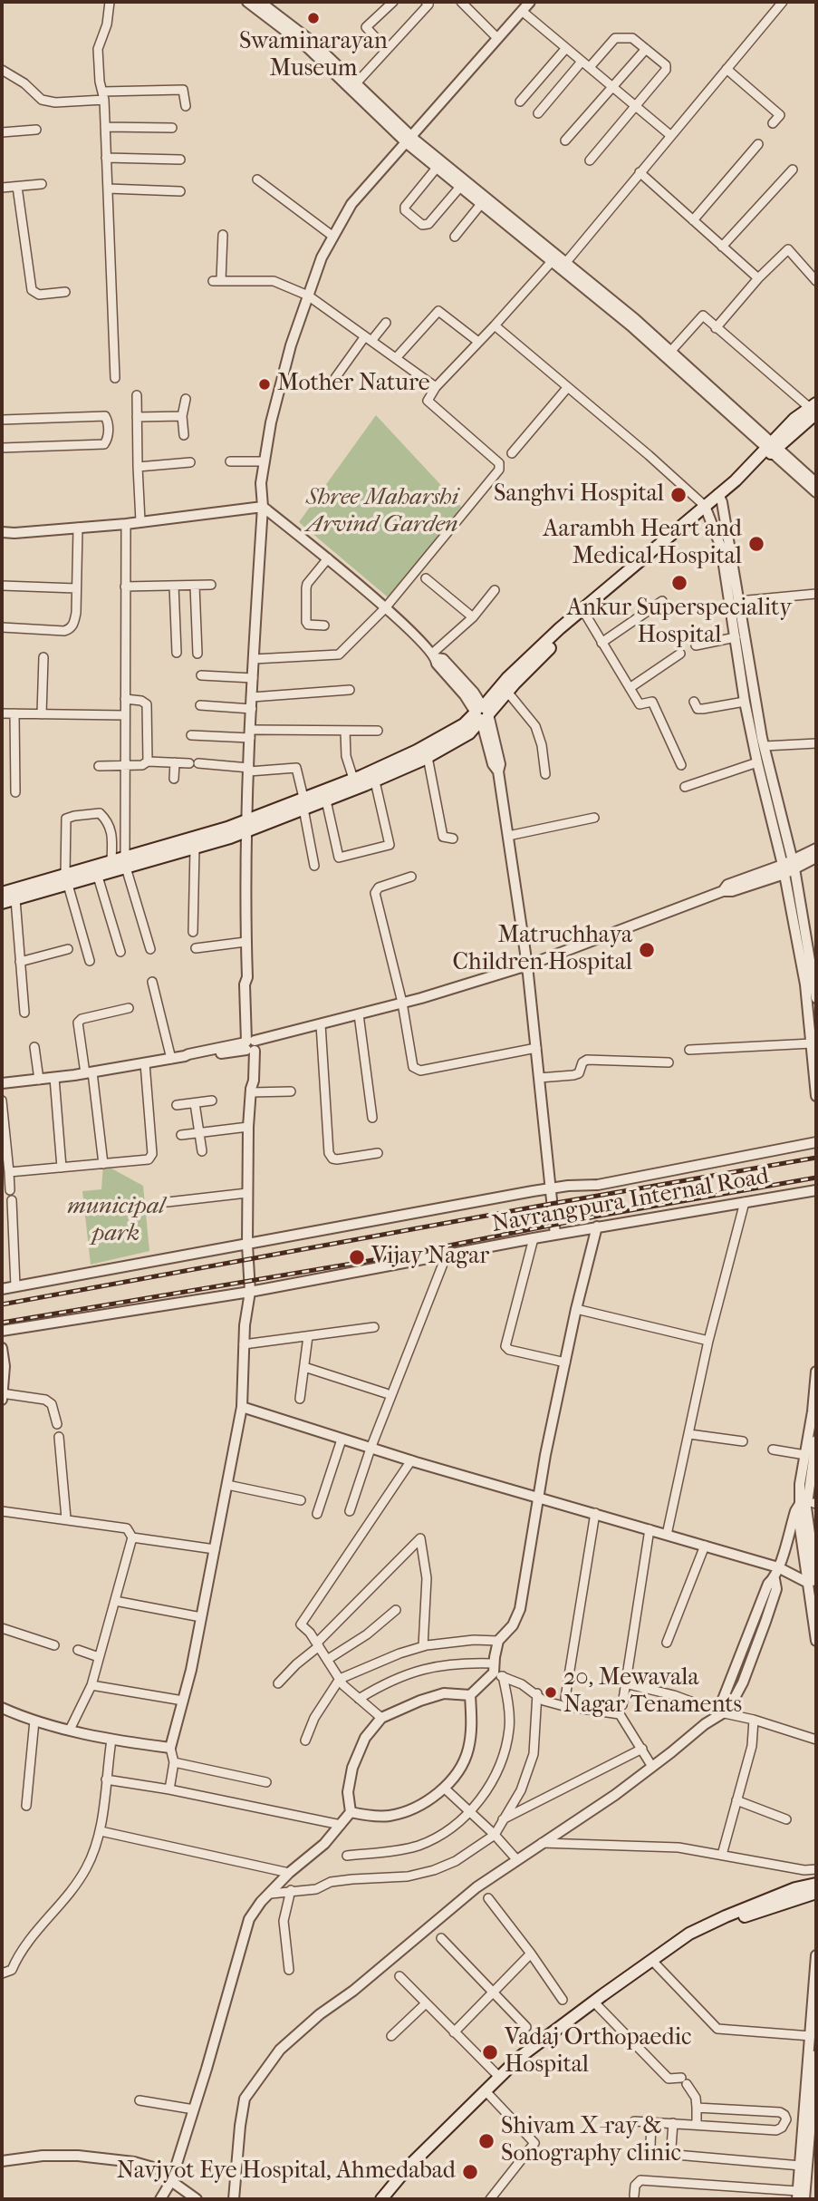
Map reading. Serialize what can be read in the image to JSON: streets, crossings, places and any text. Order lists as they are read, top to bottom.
{
  "streets": {
    "street": ["Navrangpura Internal Road"]
  },
  "parks": ["Shree Maharshi Arvind Garden", "municipal park"],
  "places": [
    "Swaminarayan Museum",
    "Mother Nature",
    "Sanghvi Hospital",
    "Aarambh Heart and Medical Hospital",
    "Ankur Superspeciality Hospital",
    "Matruchhaya Children Hospital",
    "Vijay Nagar",
    "20, Mewavala Nagar Tenaments",
    "Vadaj Orthopaedic Hospital",
    "Shivam X-ray & Sonography clinic",
    "Navjyot Eye Hospital, Ahmedabad"
  ]
}
